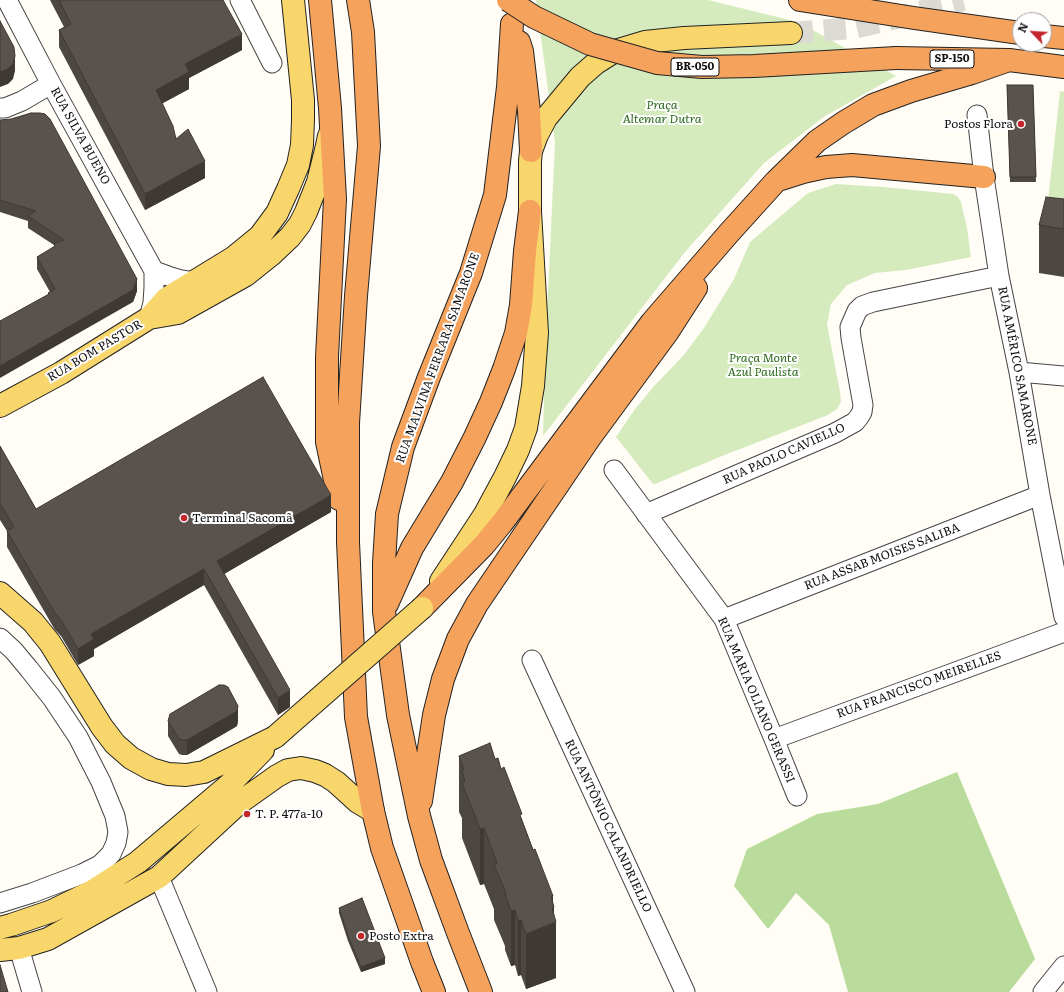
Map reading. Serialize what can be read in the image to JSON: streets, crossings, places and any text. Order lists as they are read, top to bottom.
{
  "streets": {
    "highway": ["SP-150", "BR-050", "RUA MALVINA FERRARA SAMARONE"],
    "main road": ["RUA BOM PASTOR"],
    "street": [
      "RUA SILVA BUENO",
      "RUA AMÉRICO SAMARONE",
      "RUA PAOLO CAVIELLO",
      "RUA ASSAB MOISES SALIBA",
      "RUA FRANCISCO MEIRELLES",
      "RUA MARIA OLIANO GERASSI",
      "RUA ANTÔNIO CALANDRIELLO"
    ]
  },
  "crossings": [
    ["SP-150", "BR-050"],
    ["RUA SILVA BUENO", "RUA BOM PASTOR"],
    ["RUA AMÉRICO SAMARONE", "RUA PAOLO CAVIELLO"],
    ["RUA AMÉRICO SAMARONE", "RUA ASSAB MOISES SALIBA"],
    ["RUA PAOLO CAVIELLO", "RUA MARIA OLIANO GERASSI"],
    ["RUA ASSAB MOISES SALIBA", "RUA MARIA OLIANO GERASSI"],
    ["RUA FRANCISCO MEIRELLES", "RUA MARIA OLIANO GERASSI"]
  ],
  "parks": ["Praça Altemar Dutra", "Praça Monte Azul Paulista"],
  "places": [
    "Postos Flora",
    "Terminal Sacomã",
    "T. P. 477a-10",
    "Posto Extra"
  ],
  "north": "top left"
}
